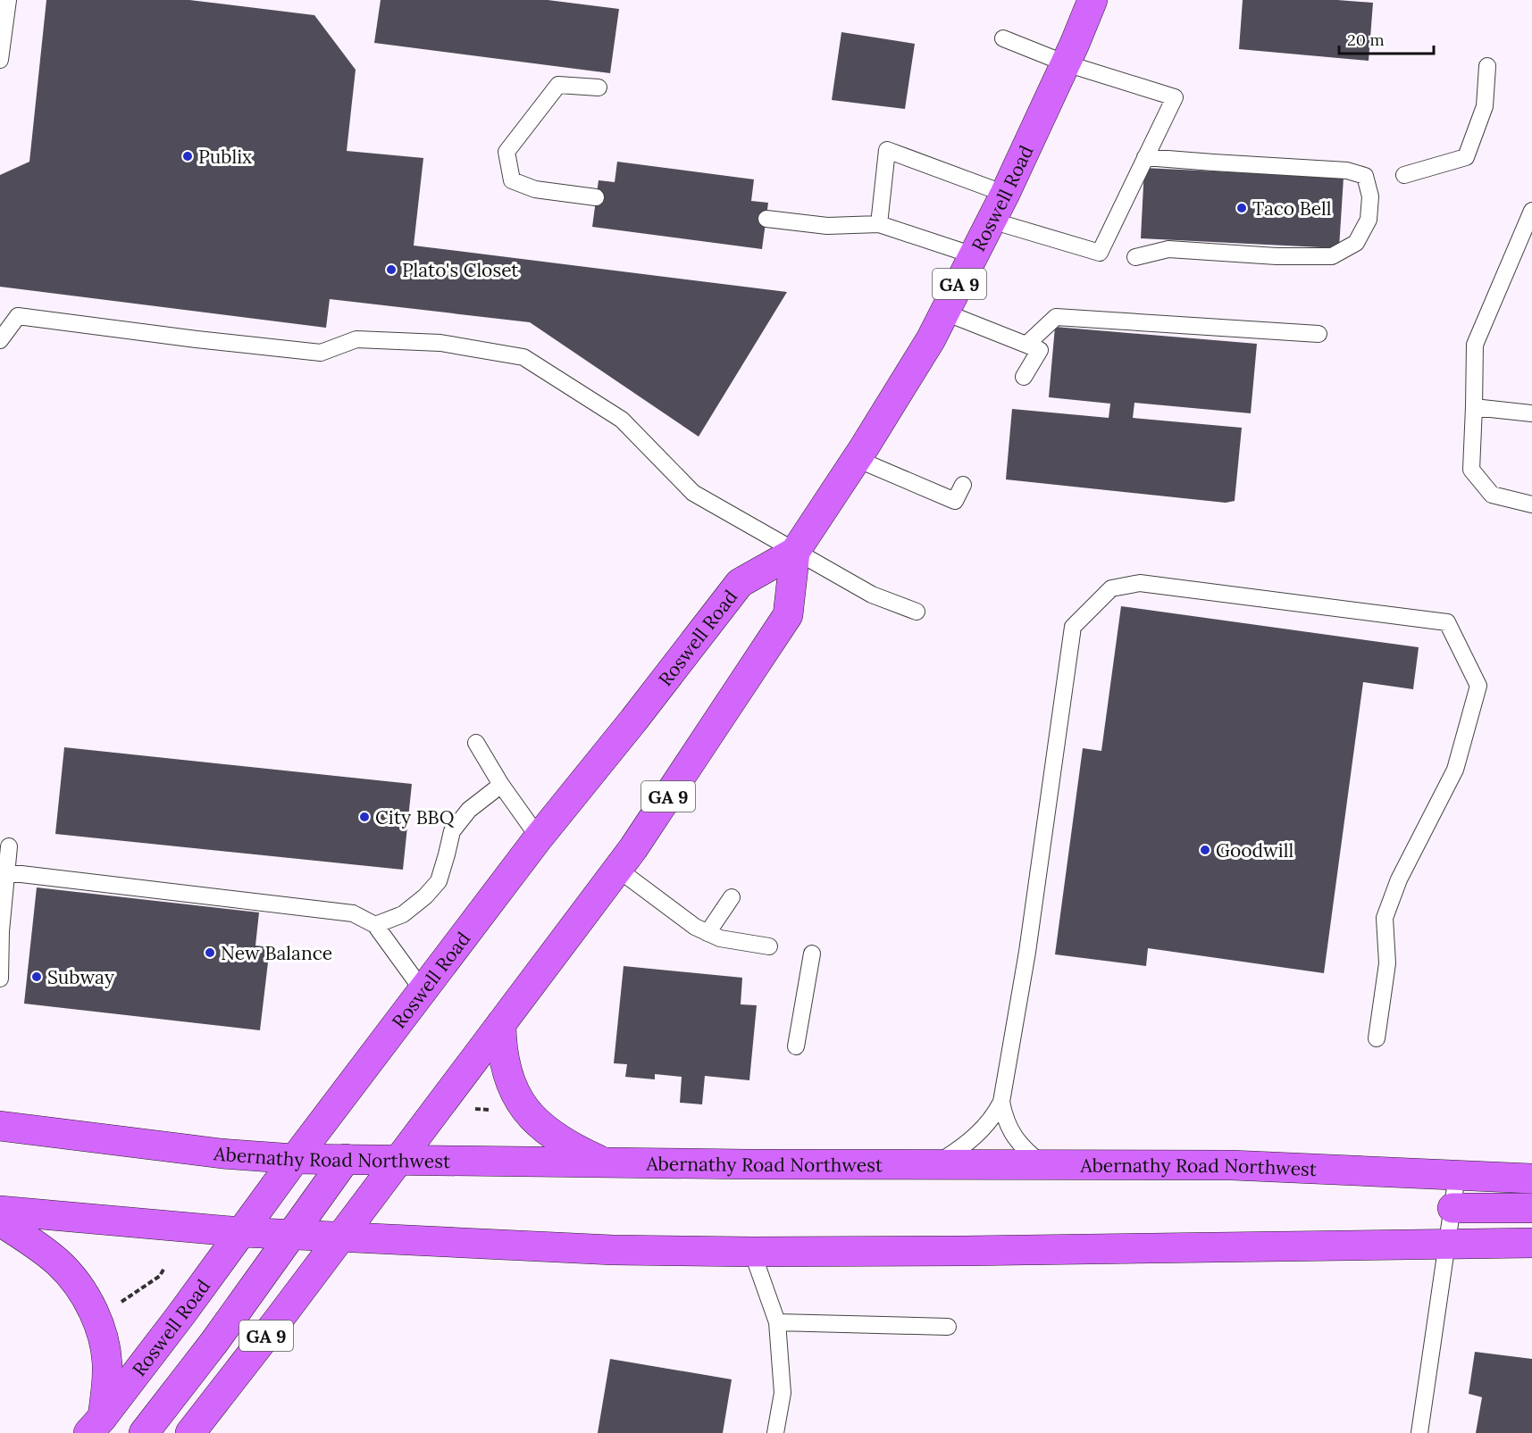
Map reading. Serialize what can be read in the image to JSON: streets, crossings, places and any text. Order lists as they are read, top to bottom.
{
  "streets": {
    "main road": ["Roswell Road", "GA 9", "Abernathy Road Northwest"]
  },
  "crossings": [
    ["Roswell Road", "Abernathy Road Northwest"]
  ],
  "places": [
    "Publix",
    "Taco Bell",
    "Plato's Closet",
    "City BBQ",
    "Goodwill",
    "New Balance",
    "Subway"
  ],
  "scale_bar": "20 m"
}
